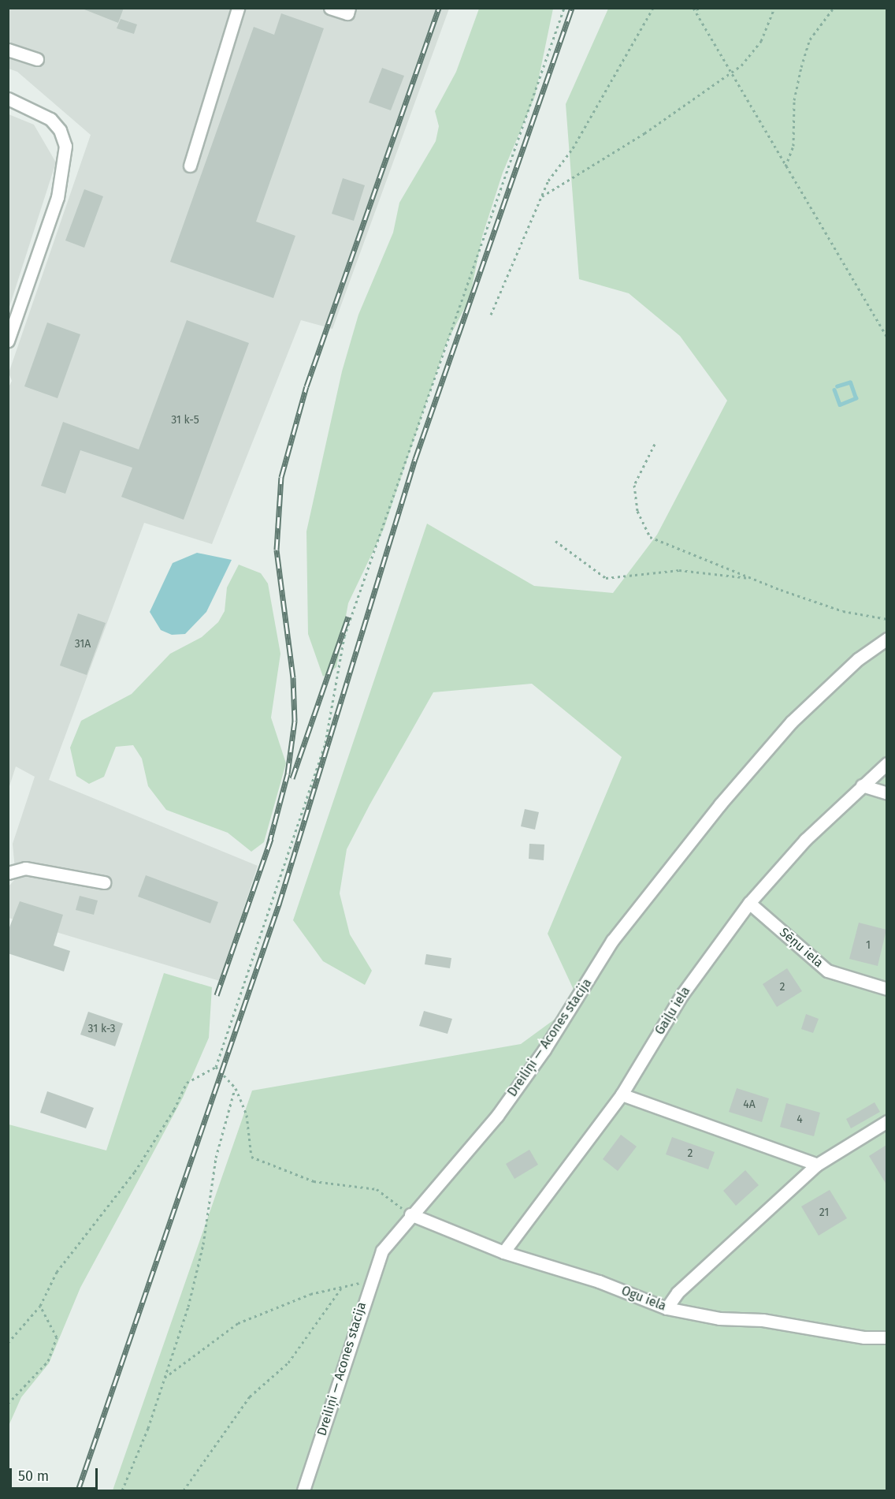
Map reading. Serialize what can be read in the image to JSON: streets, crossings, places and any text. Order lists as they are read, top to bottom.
{
  "streets": {
    "street": [
      "Sēņu iela",
      "Gaiļu iela",
      "Dreiliņi — Acones stacija",
      "Ogu iela"
    ]
  },
  "crossings": [
    ["Sēņu iela", "Gaiļu iela"],
    ["Gaiļu iela", "Ogu iela"],
    ["Dreiliņi — Acones stacija", "Ogu iela"]
  ],
  "house_numbers": [
    "31 k-5",
    "31A",
    "1",
    "2",
    "31 k-3",
    "4A",
    "4",
    "2",
    "21"
  ],
  "scale_bar": "50 m"
}
